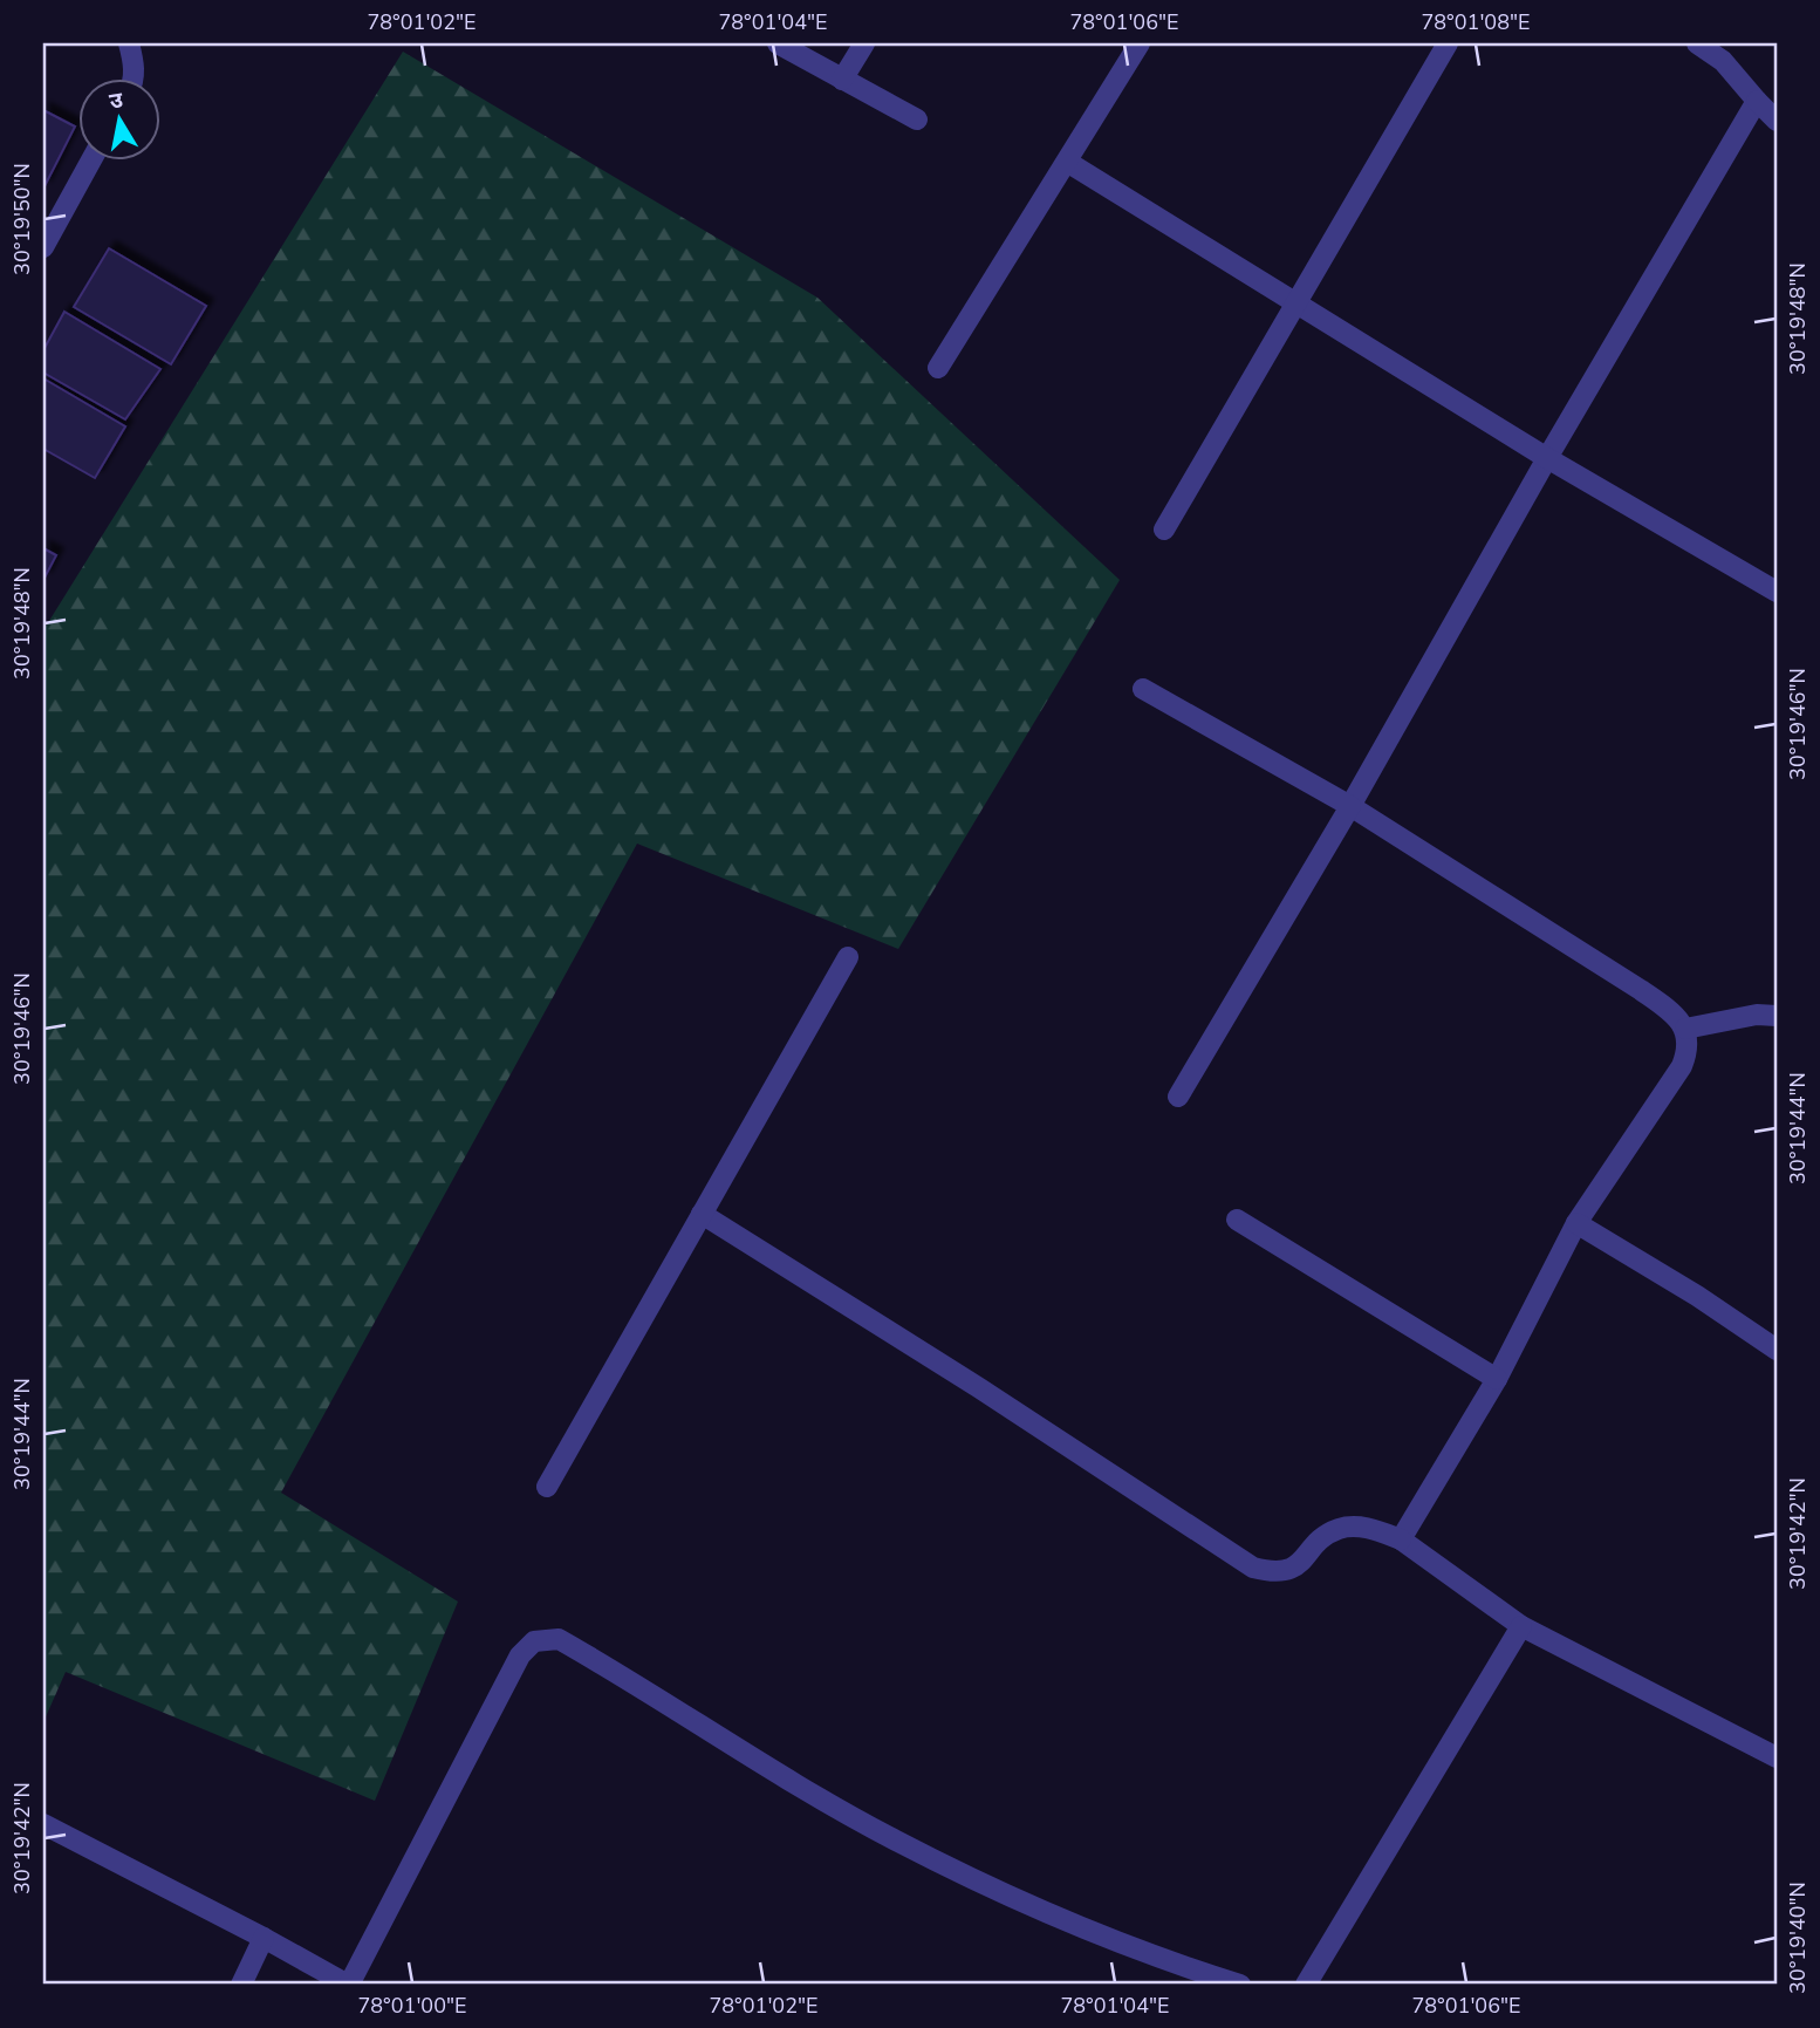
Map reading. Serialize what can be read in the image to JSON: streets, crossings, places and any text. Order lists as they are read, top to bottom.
{
  "north": "top",
  "coordinates": [
    "78°01'02\"E",
    "78°01'04\"E",
    "78°01'06\"E",
    "78°01'08\"E",
    "30°19'50\"N",
    "30°19'48\"N",
    "30°19'46\"N",
    "30°19'44\"N",
    "30°19'42\"N",
    "30°19'40\"N",
    "78°01'00\"E"
  ]
}
